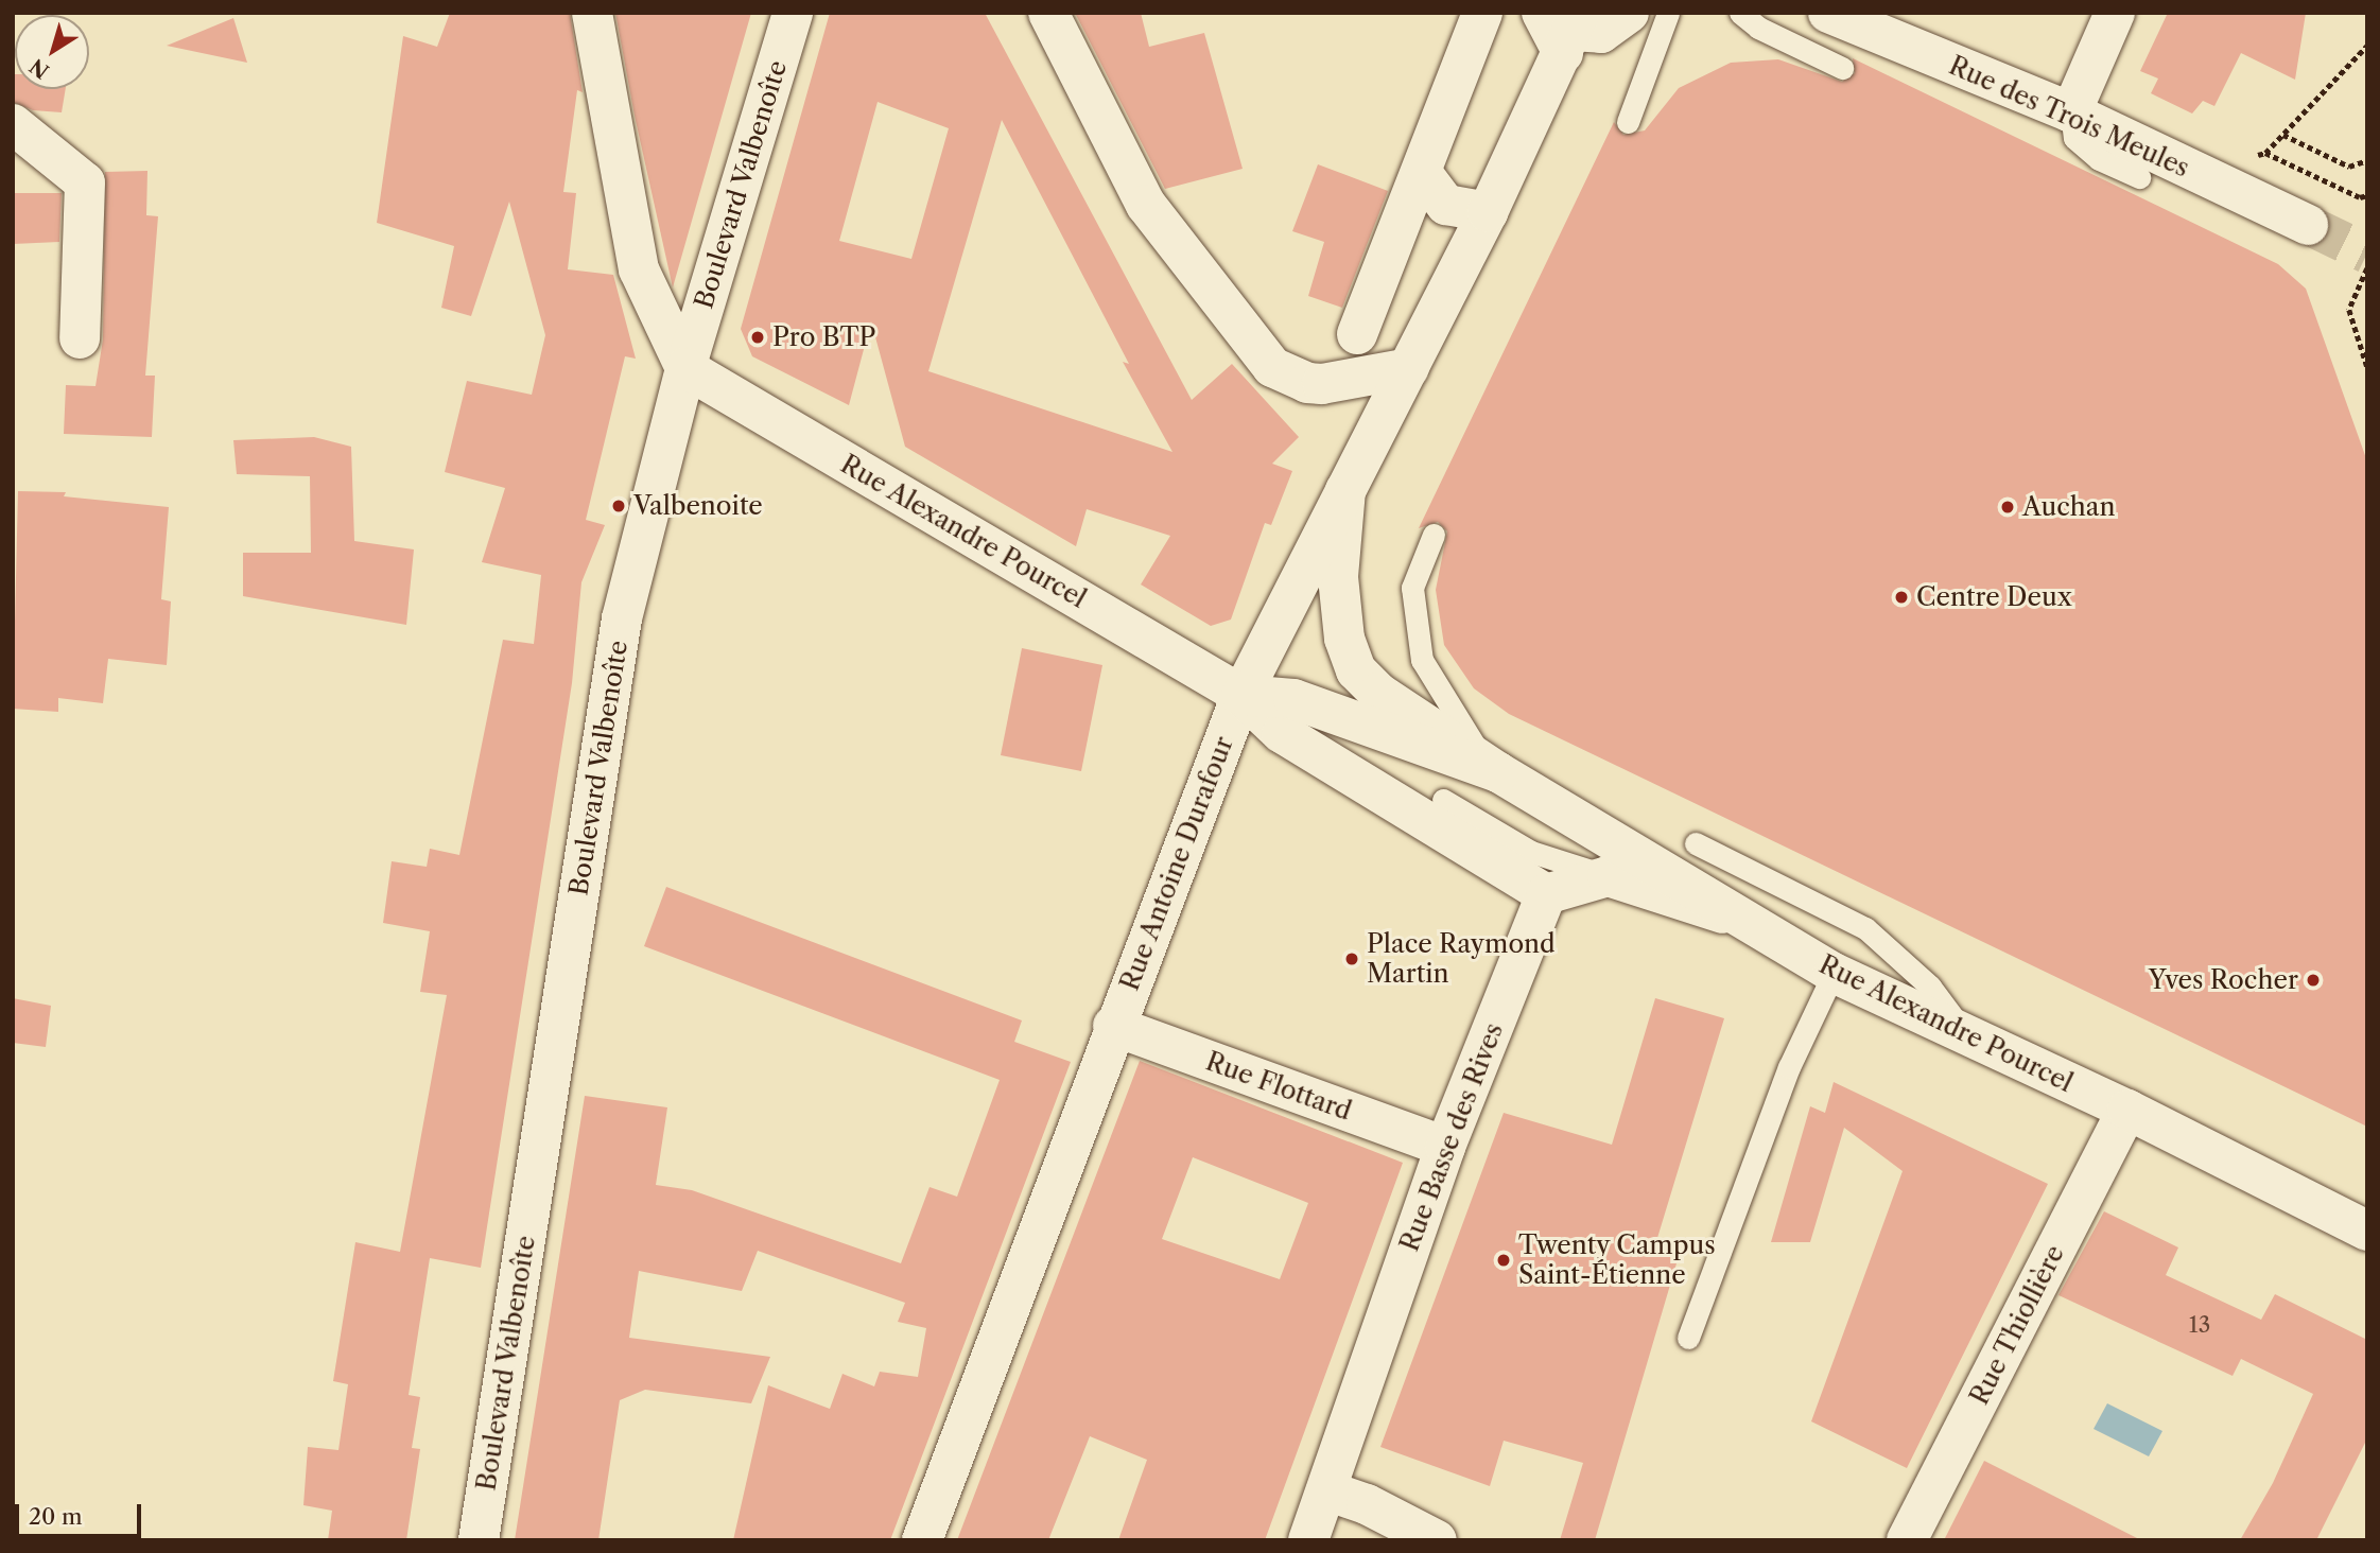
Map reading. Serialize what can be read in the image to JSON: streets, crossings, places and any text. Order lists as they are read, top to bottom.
{
  "streets": {
    "street": [
      "Rue des Trois Meules",
      "Boulevard Valbenoîte",
      "Rue Alexandre Pourcel",
      "Rue Antoine Durafour",
      "Rue Flottard",
      "Rue Basse des Rives",
      "Rue Thiollière"
    ]
  },
  "crossings": [
    ["Boulevard Valbenoîte", "Rue Alexandre Pourcel"],
    ["Rue Alexandre Pourcel", "Rue Antoine Durafour"],
    ["Rue Alexandre Pourcel", "Rue Basse des Rives"],
    ["Rue Alexandre Pourcel", "Rue Thiollière"],
    ["Rue Antoine Durafour", "Rue Flottard"],
    ["Rue Flottard", "Rue Basse des Rives"]
  ],
  "places": [
    "Pro BTP",
    "Valbenoite",
    "Auchan",
    "Centre Deux",
    "Place Raymond Martin",
    "Yves Rocher",
    "Twenty Campus Saint-Étienne"
  ],
  "house_numbers": ["13"],
  "scale_bar": "20 m",
  "north": "bottom left"
}
